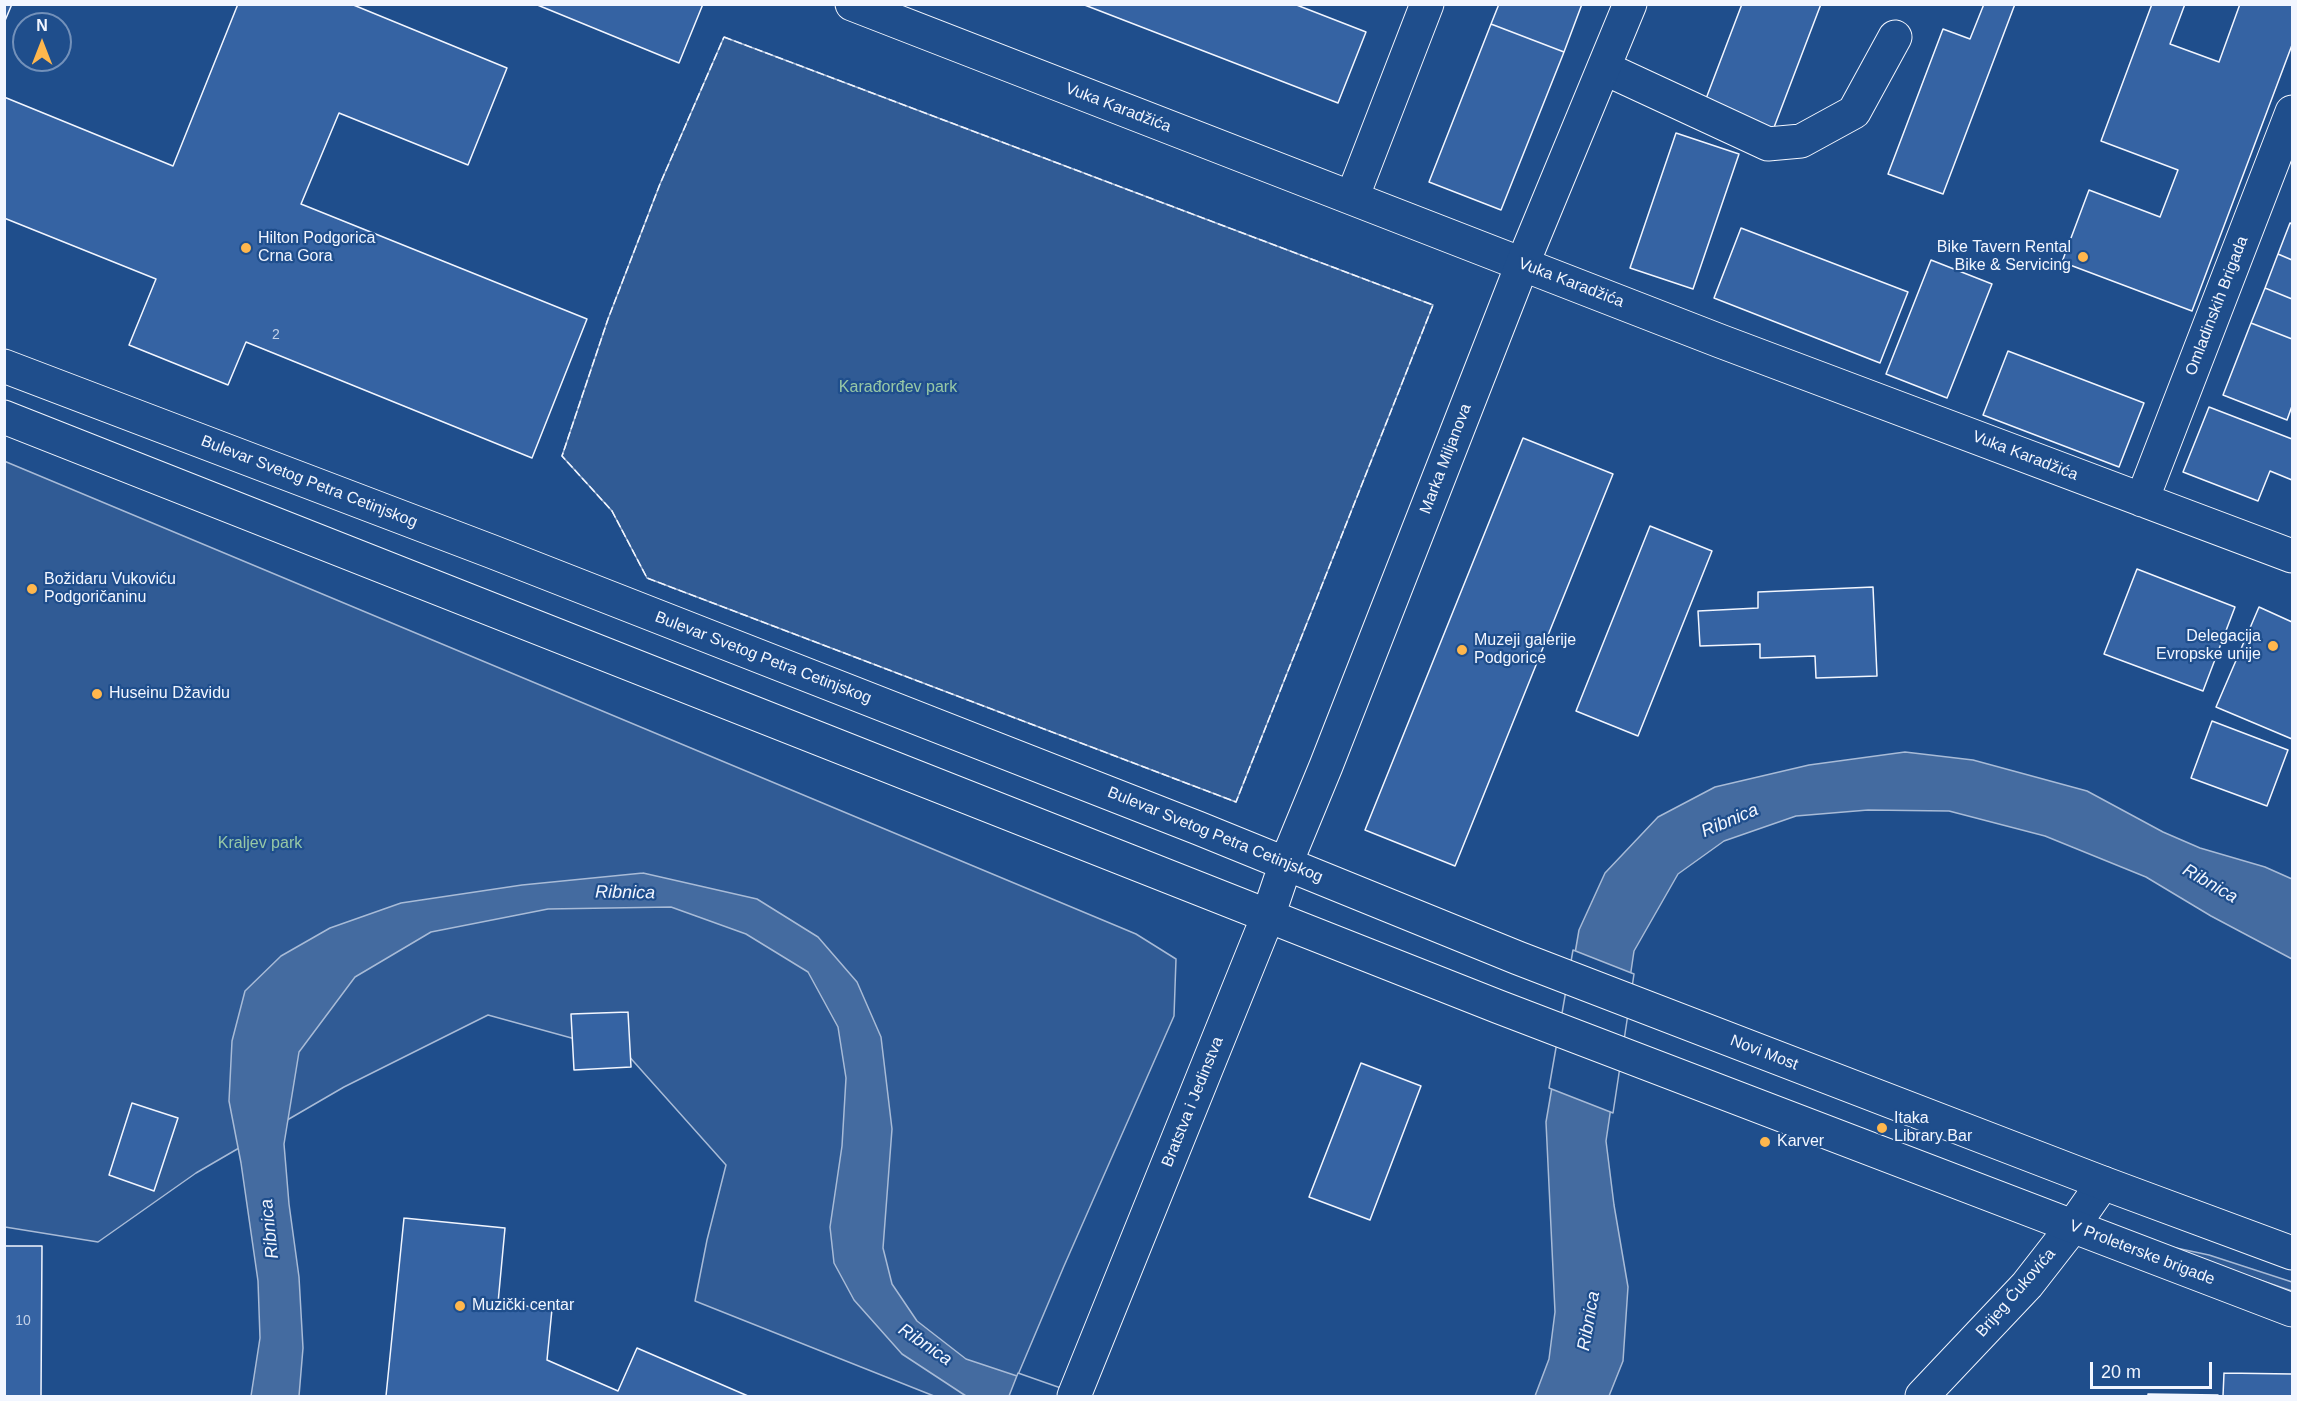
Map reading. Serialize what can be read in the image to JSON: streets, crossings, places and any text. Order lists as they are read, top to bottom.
{
  "streets": {
    "main road": [
      "Vuka Karadžića",
      "Omladinskih Brigada",
      "Marka Miljanova",
      "Bulevar Svetog Petra Cetinjskog",
      "Novi Most",
      "Bratstva i Jedinstva",
      "V Proleterske brigade",
      "Brijeg Ćukovića"
    ]
  },
  "crossings": [
    ["Vuka Karadžića", "Omladinskih Brigada"],
    ["Vuka Karadžića", "Marka Miljanova"],
    ["Marka Miljanova", "Bulevar Svetog Petra Cetinjskog"],
    ["Marka Miljanova", "Bratstva i Jedinstva"],
    ["Marka Miljanova", "V Proleterske brigade"],
    ["Bulevar Svetog Petra Cetinjskog", "Novi Most"],
    ["Novi Most", "Brijeg Ćukovića"],
    ["Bratstva i Jedinstva", "V Proleterske brigade"],
    ["V Proleterske brigade", "Brijeg Ćukovića"]
  ],
  "water": ["Ribnica"],
  "parks": ["Karađorđev park", "Kraljev park"],
  "places": [
    "Hilton Podgorica Crna Gora",
    "Bike Tavern Rental Bike & Servicing",
    "Božidaru Vukoviću Podgoričaninu",
    "Delegacija Evropske unije",
    "Muzeji galerije Podgorice",
    "Huseinu Džavidu",
    "Itaka Library Bar",
    "Karver",
    "Muzički centar"
  ],
  "house_numbers": ["2", "10"],
  "scale_bar": "20 m",
  "north": "top"
}
